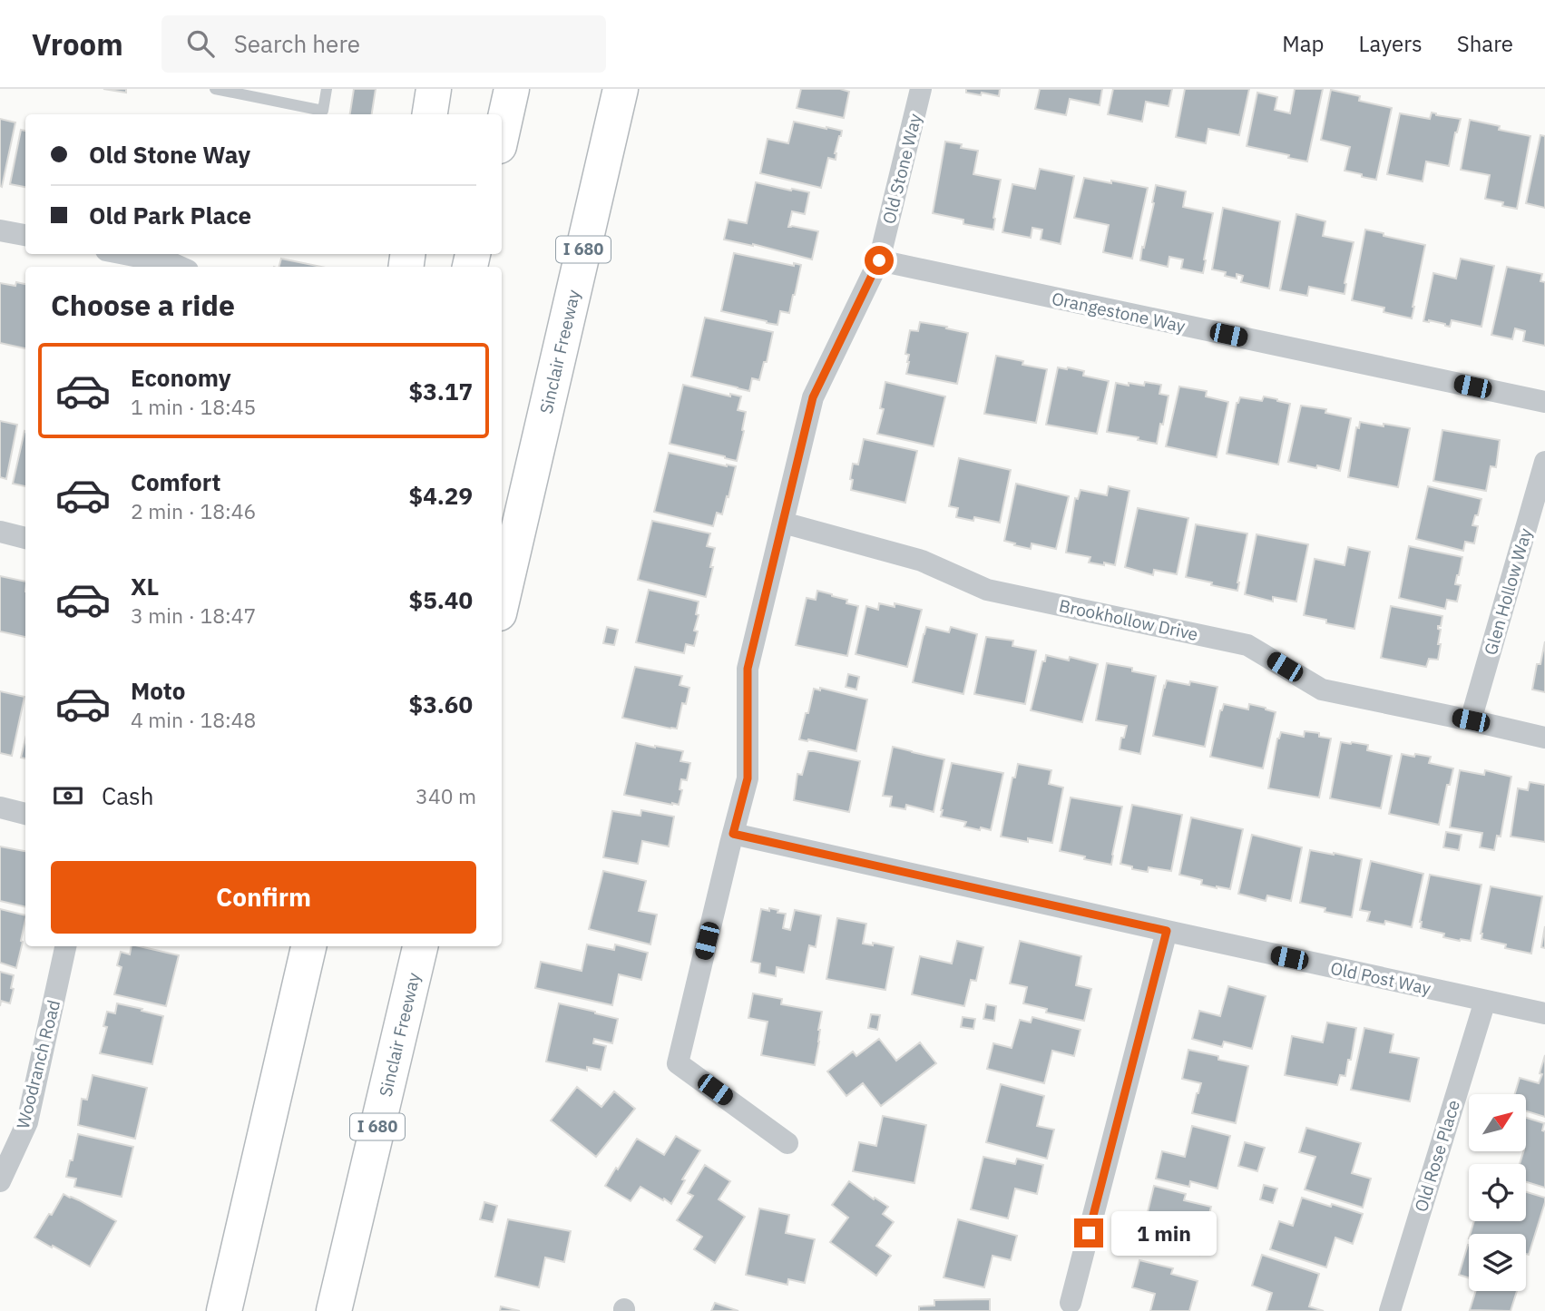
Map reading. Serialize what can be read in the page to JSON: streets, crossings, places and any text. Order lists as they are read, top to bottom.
{
  "streets": {
    "highway": ["I 680", "Sinclair Freeway"],
    "street": [
      "Old Stone Way",
      "Orangestone Way",
      "Glen Hollow Way",
      "Brookhollow Drive",
      "Old Post Way",
      "Woodranch Road",
      "Old Rose Place"
    ]
  },
  "crossings": [
    ["Old Stone Way", "Orangestone Way"],
    ["Old Stone Way", "Brookhollow Drive"],
    ["Old Stone Way", "Old Post Way"],
    ["Glen Hollow Way", "Brookhollow Drive"],
    ["Old Post Way", "Old Rose Place"]
  ],
  "north": "top right",
  "page": {
    "header": "Vroom",
    "search": "Search here",
    "nav": ["Map", "Layers", "Share"],
    "banner": ["Old Stone Way", "Old Park Place"],
    "heading": "Choose a ride",
    "list": [
      {
        "name": "Economy",
        "note": "1 min · 18:45",
        "value": "$3.17"
      },
      {
        "name": "Comfort",
        "note": "2 min · 18:46",
        "value": "$4.29"
      },
      {
        "name": "XL",
        "note": "3 min · 18:47",
        "value": "$5.40"
      },
      {
        "name": "Moto",
        "note": "4 min · 18:48",
        "value": "$3.60"
      }
    ],
    "pay": ["Cash", "340 m"],
    "buttons": "Confirm",
    "bubble": "1 min"
  }
}
